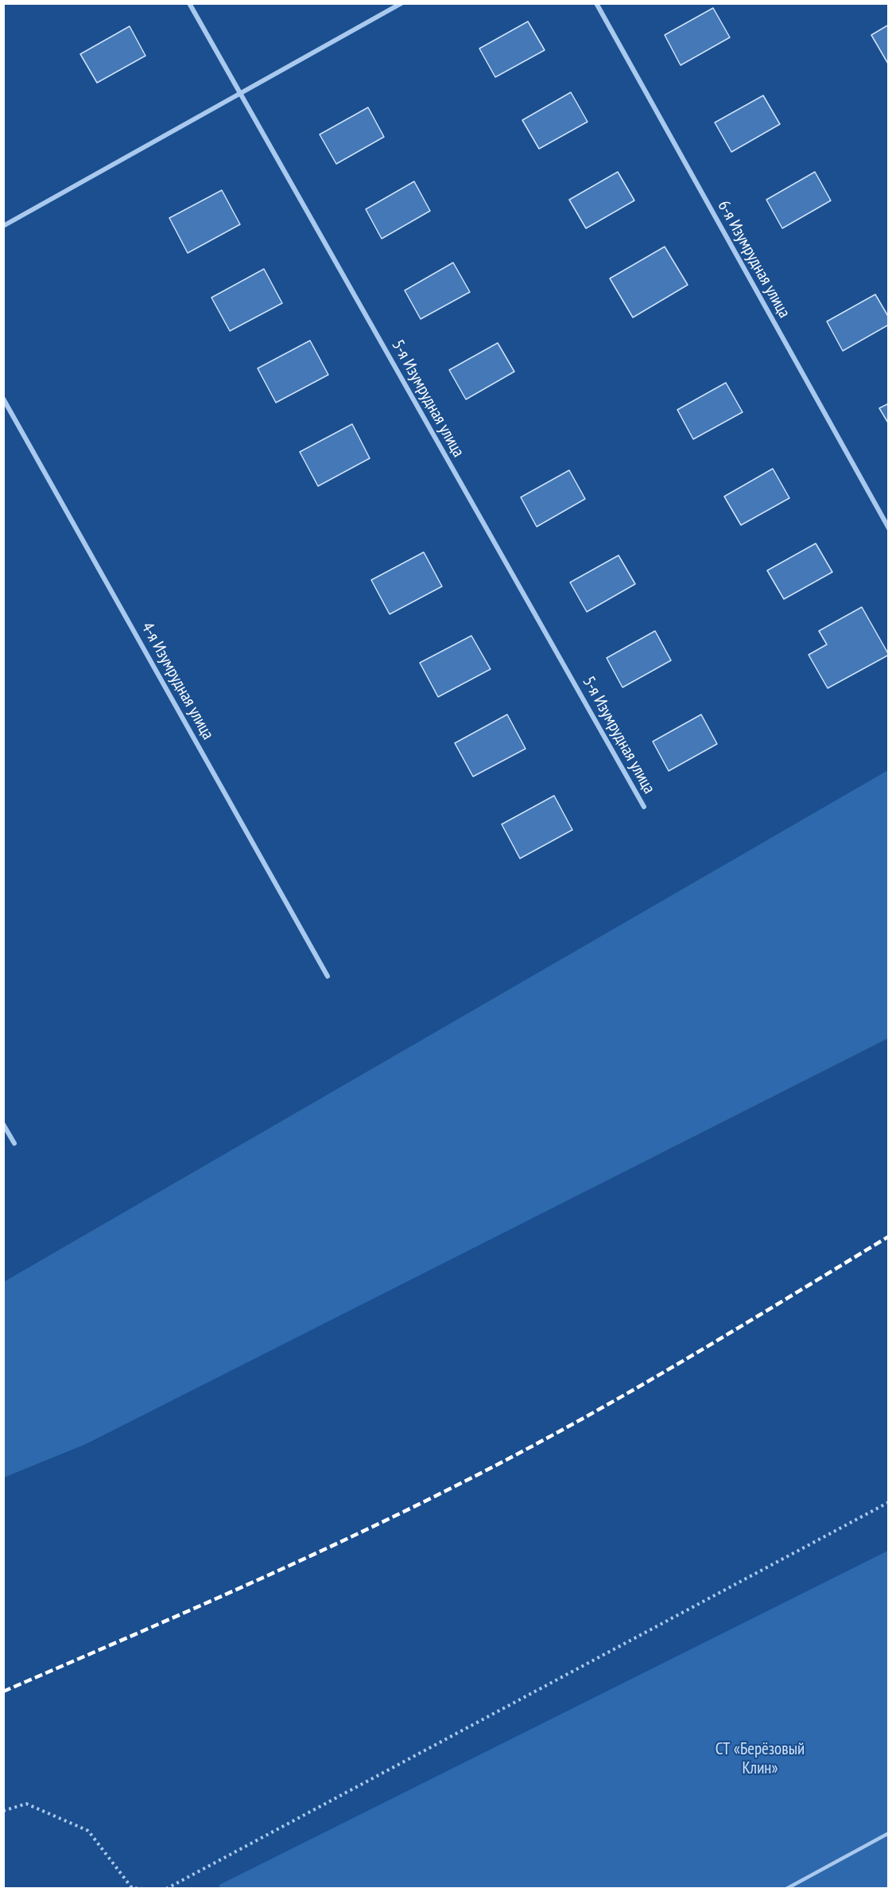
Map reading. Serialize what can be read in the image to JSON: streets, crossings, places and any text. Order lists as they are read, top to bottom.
{
  "streets": {
    "street": ["6-я Изумрудная улица", "5-я Изумрудная улица", "4-я Изумрудная улица"]
  },
  "parks": ["СТ «Берёзовый Клин»"]
}
